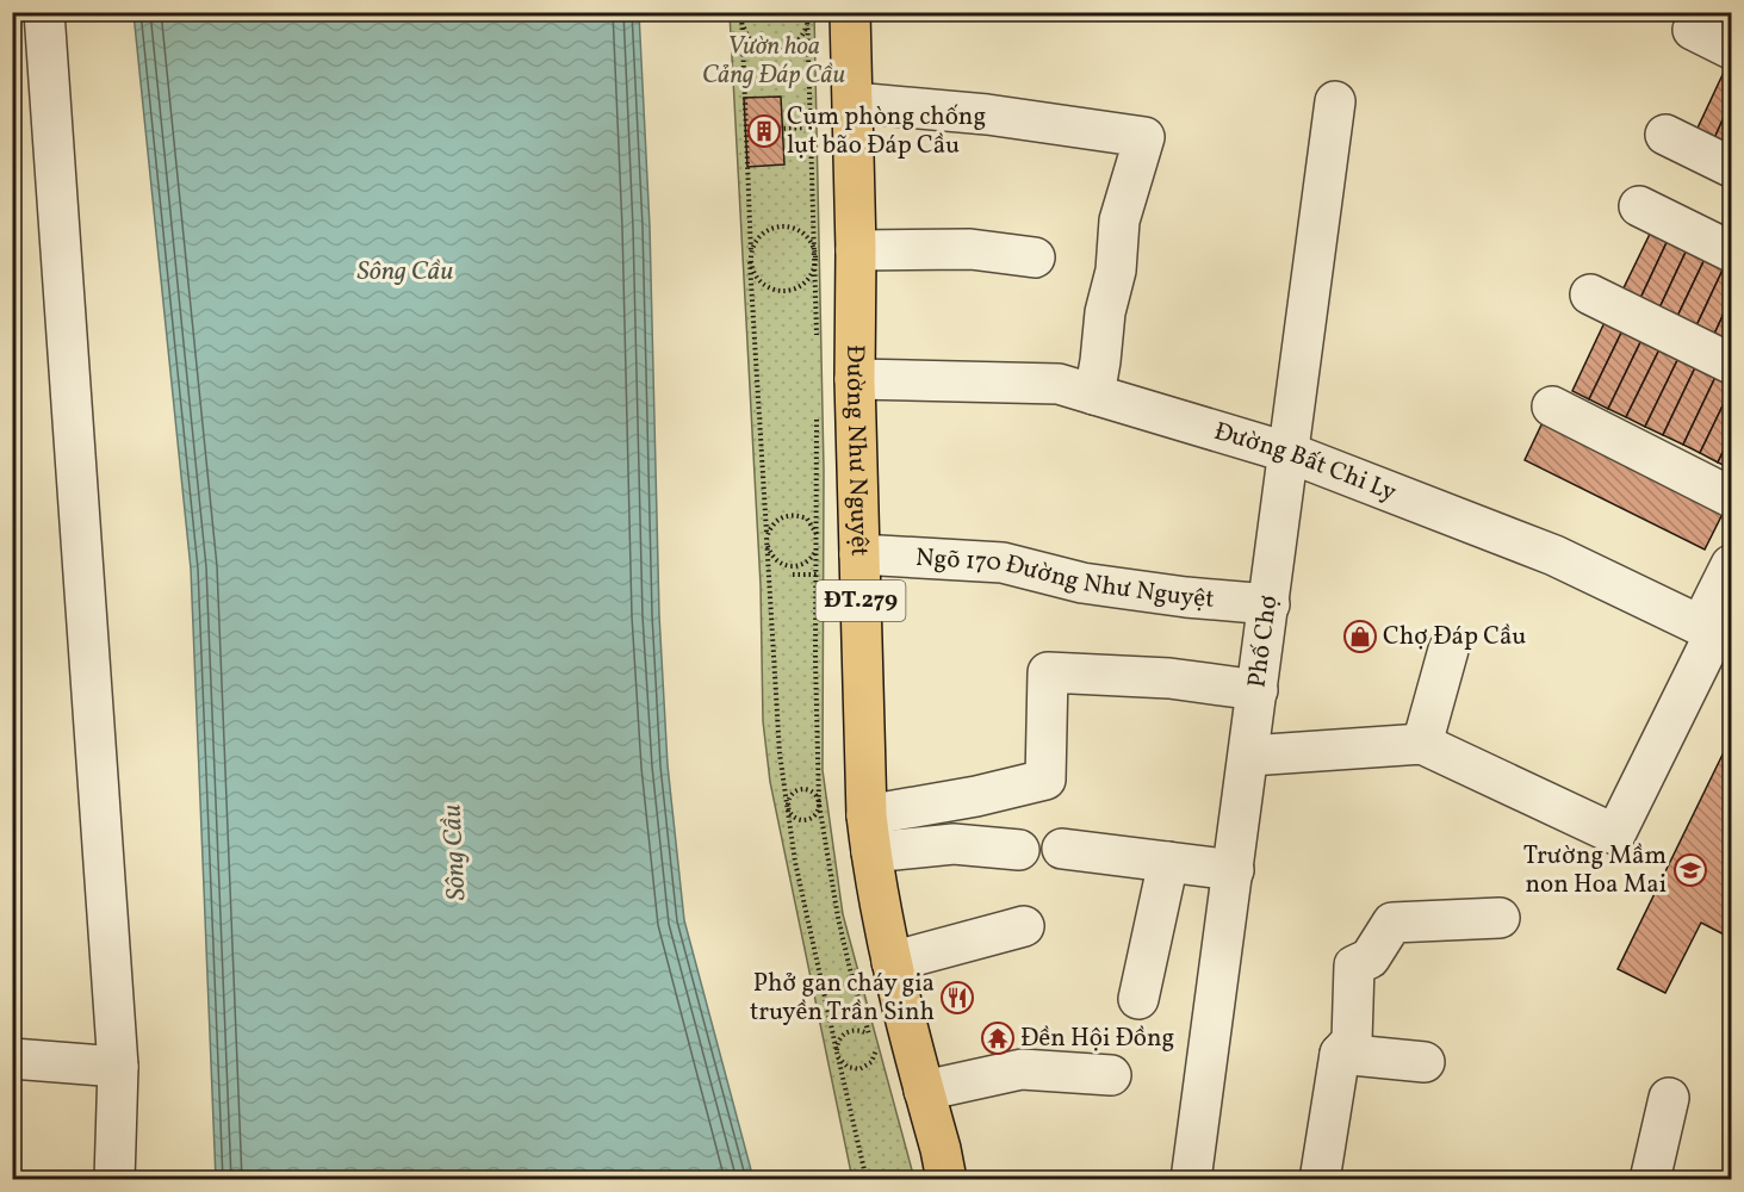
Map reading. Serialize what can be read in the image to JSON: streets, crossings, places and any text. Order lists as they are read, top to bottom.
{
  "streets": {
    "main road": ["Đường Như Nguyệt", "ĐT.279"],
    "street": ["Đường Bất Chi Ly", "Ngõ 170 Đường Như Nguyệt", "Phố Chợ"]
  },
  "crossings": [
    ["Đường Như Nguyệt", "Đường Bất Chi Ly"],
    ["Đường Như Nguyệt", "Ngõ 170 Đường Như Nguyệt"],
    ["Đường Bất Chi Ly", "Phố Chợ"],
    ["Ngõ 170 Đường Như Nguyệt", "Phố Chợ"]
  ],
  "water": ["Sông Cầu"],
  "parks": ["Vườn hoa Cảng Đáp Cầu"],
  "places": {
    "building": ["Cụm phòng chống lụt bão Đáp Cầu"],
    "shop": ["Chợ Đáp Cầu"],
    "school or university": ["Trường Mầm non Hoa Mai"],
    "restaurant": ["Phở gan cháy gia truyền Trần Sinh"],
    "temple": ["Đền Hội Đồng"]
  }
}
